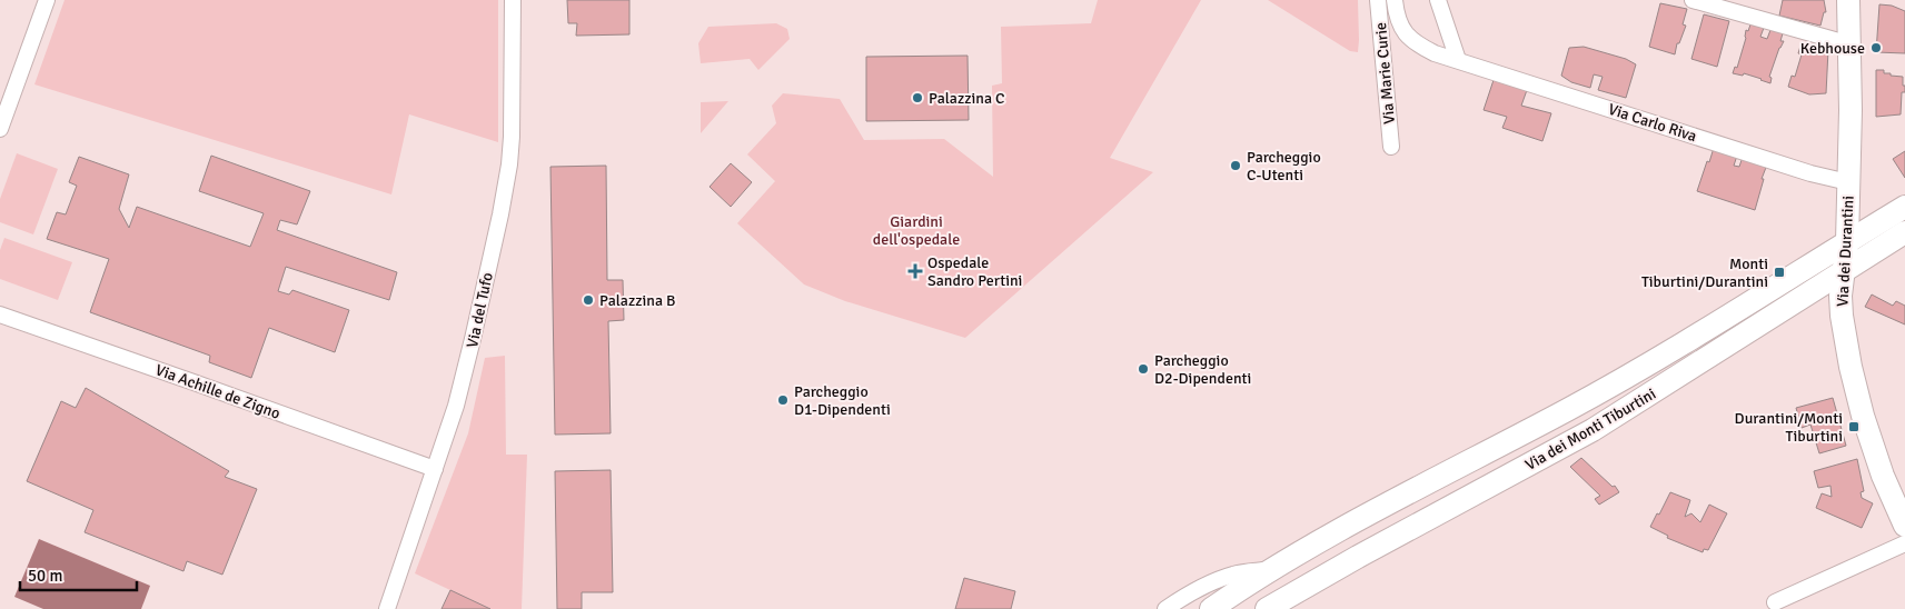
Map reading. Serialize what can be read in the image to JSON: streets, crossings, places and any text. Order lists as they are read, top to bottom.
{
  "streets": {
    "main road": ["Via dei Durantini", "Via dei Monti Tiburtini"],
    "street": [
      "Via Marie Curie",
      "Via Carlo Riva",
      "Via del Tufo",
      "Via Achille de Zigno"
    ]
  },
  "crossings": [
    ["Via Carlo Riva", "Via dei Durantini"],
    ["Via dei Durantini", "Via dei Monti Tiburtini"],
    ["Via del Tufo", "Via Achille de Zigno"]
  ],
  "parks": ["Giardini dell'ospedale"],
  "places": {
    "other": [
      "Kebhouse",
      "Palazzina C",
      "Parcheggio C-Utenti",
      "Palazzina B",
      "Parcheggio D2-Dipendenti",
      "Parcheggio D1-Dipendenti"
    ],
    "health": ["Ospedale Sandro Pertini"],
    "transit": ["Monti Tiburtini/Durantini", "Durantini/Monti Tiburtini"]
  },
  "scale_bar": "50 m"
}
